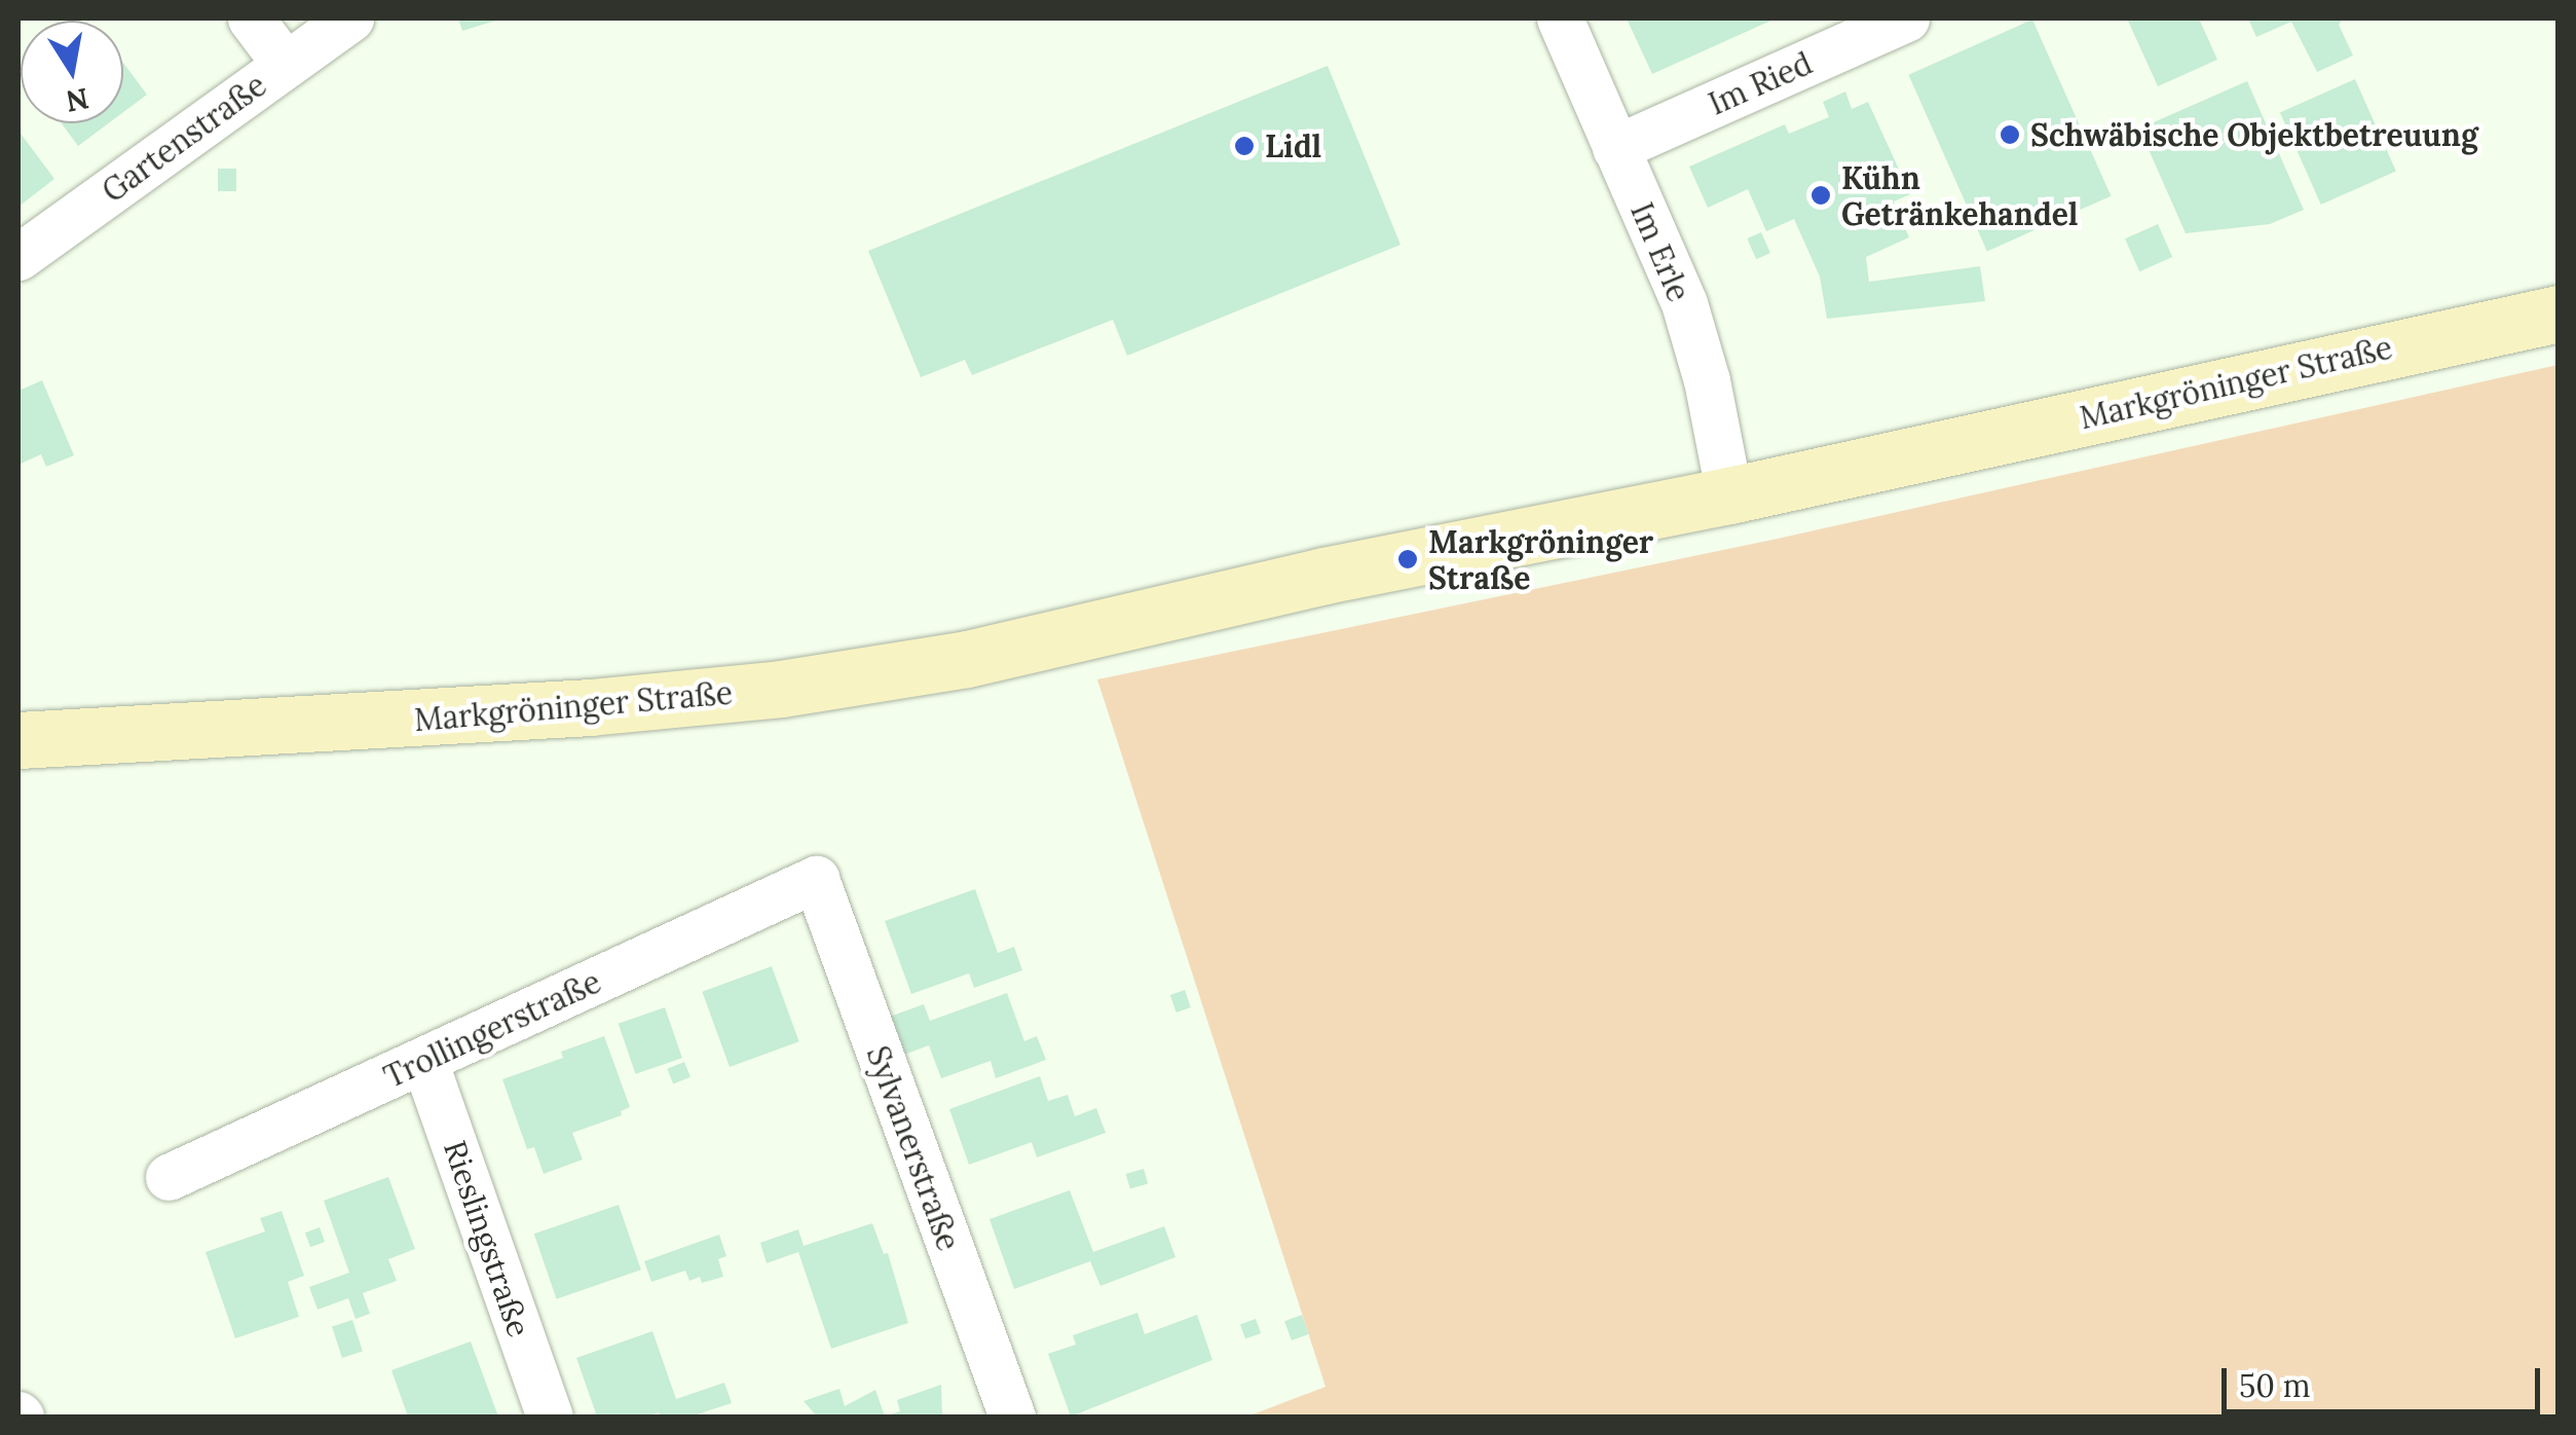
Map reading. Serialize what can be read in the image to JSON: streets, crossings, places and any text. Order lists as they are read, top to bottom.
{
  "streets": {
    "main road": ["Markgröninger Straße"],
    "street": [
      "Im Ried",
      "Gartenstraße",
      "Im Erle",
      "Trollingerstraße",
      "Sylvanerstraße",
      "Rieslingstraße"
    ]
  },
  "crossings": [
    ["Im Ried", "Im Erle"],
    ["Im Erle", "Markgröninger Straße"],
    ["Trollingerstraße", "Sylvanerstraße"],
    ["Trollingerstraße", "Rieslingstraße"]
  ],
  "places": [
    "Schwäbische Objektbetreuung",
    "Lidl",
    "Kühn Getränkehandel",
    "Markgröninger Straße"
  ],
  "scale_bar": "50 m",
  "north": "bottom"
}
